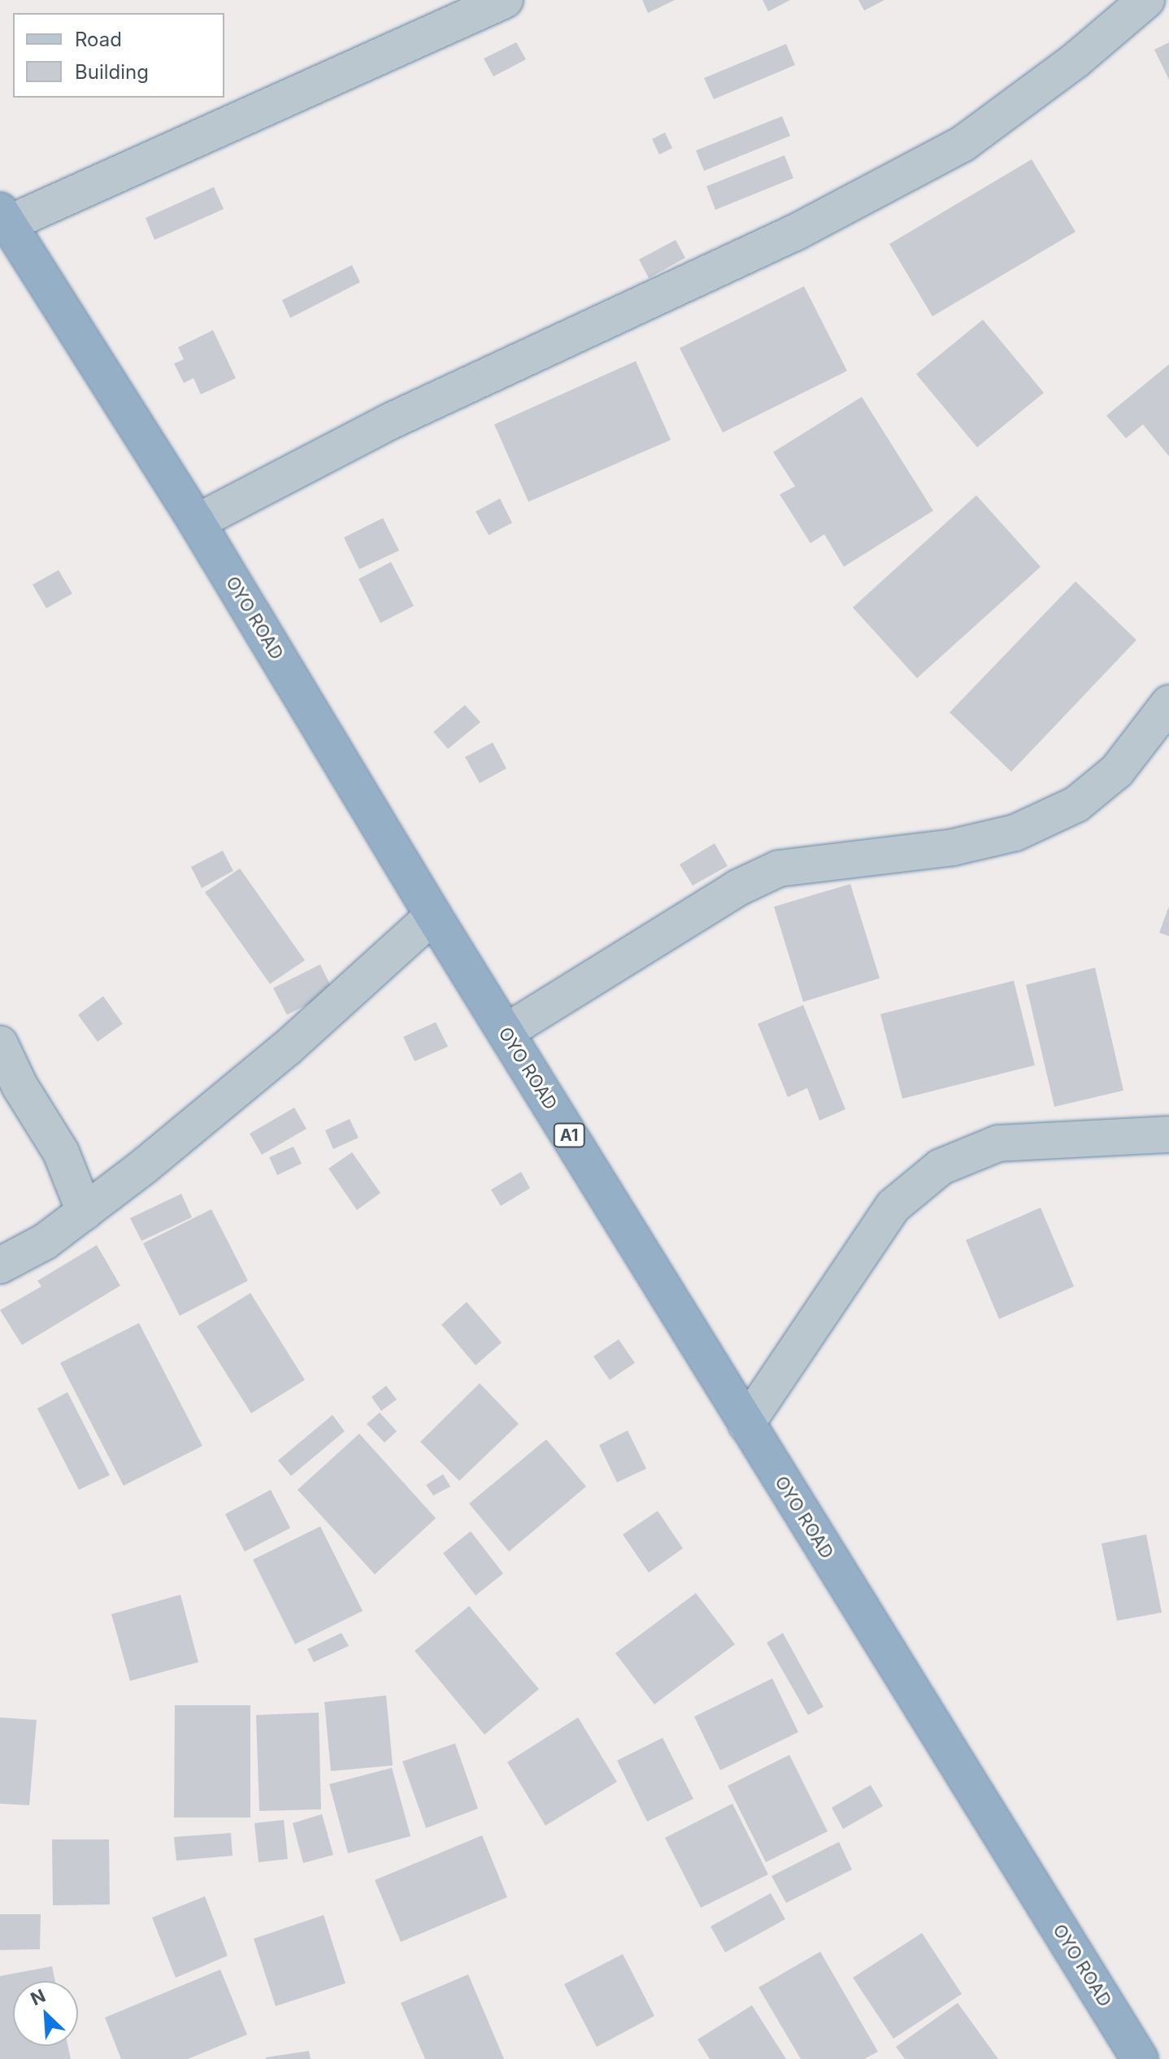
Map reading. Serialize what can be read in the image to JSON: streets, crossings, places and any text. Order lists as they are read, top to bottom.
{
  "streets": {
    "highway": ["OYO ROAD", "A1"]
  },
  "legend": ["Road", "Building"],
  "north": "top left"
}
